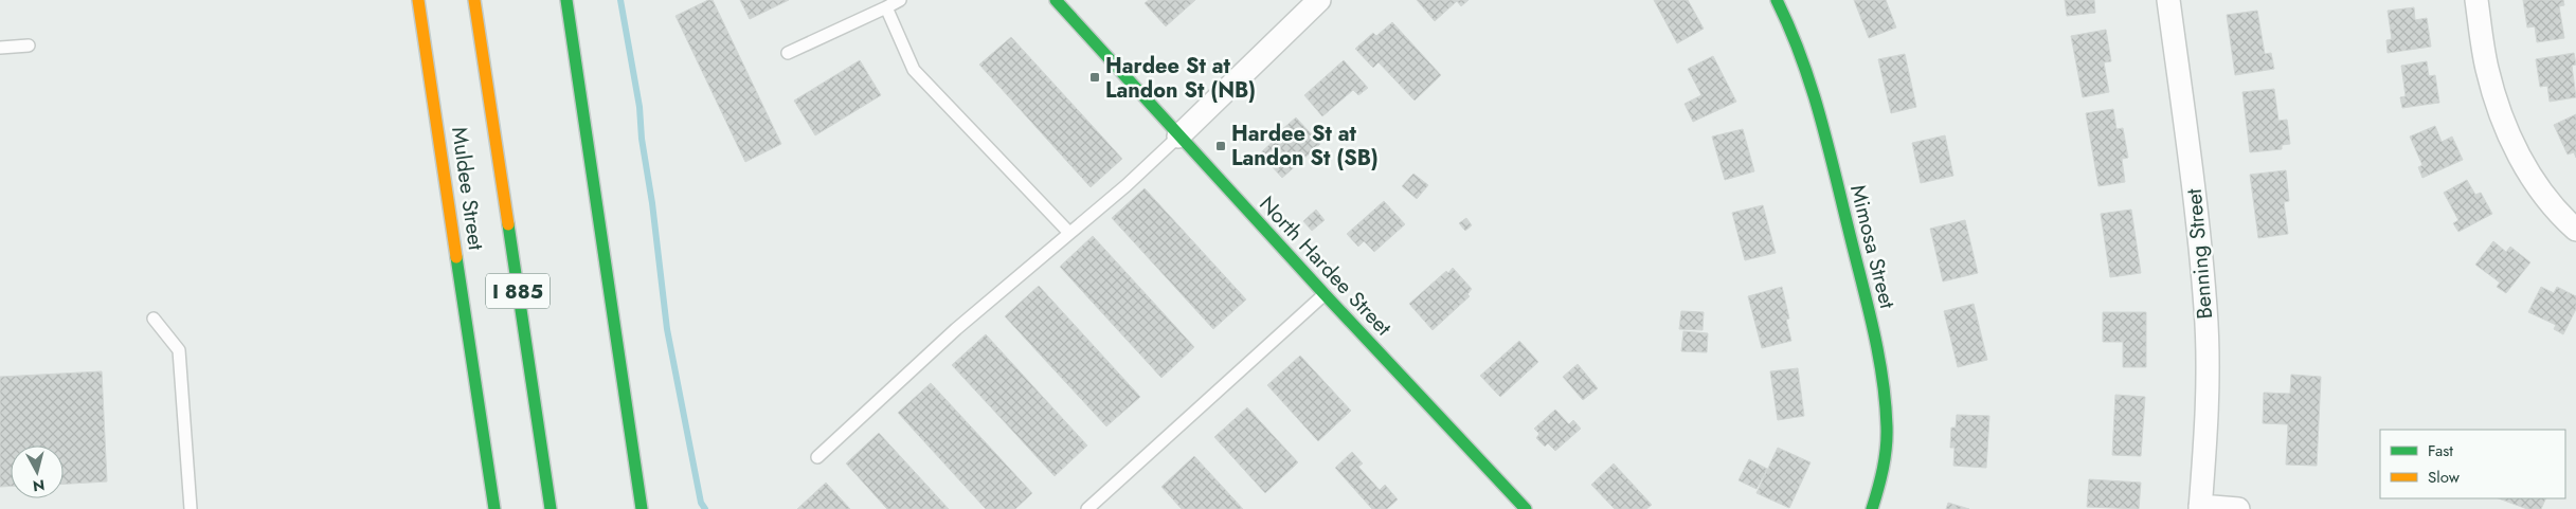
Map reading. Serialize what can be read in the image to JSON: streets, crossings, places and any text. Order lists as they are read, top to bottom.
{
  "streets": {
    "main road": [
      "Muldee Street",
      "Mimosa Street",
      "North Hardee Street",
      "I 885"
    ],
    "street": ["Benning Street"]
  },
  "places": {
    "transit": ["Hardee St at Landon St (NB)", "Hardee St at Landon St (SB)"]
  },
  "legend": ["Fast", "Slow"],
  "north": "bottom"
}
